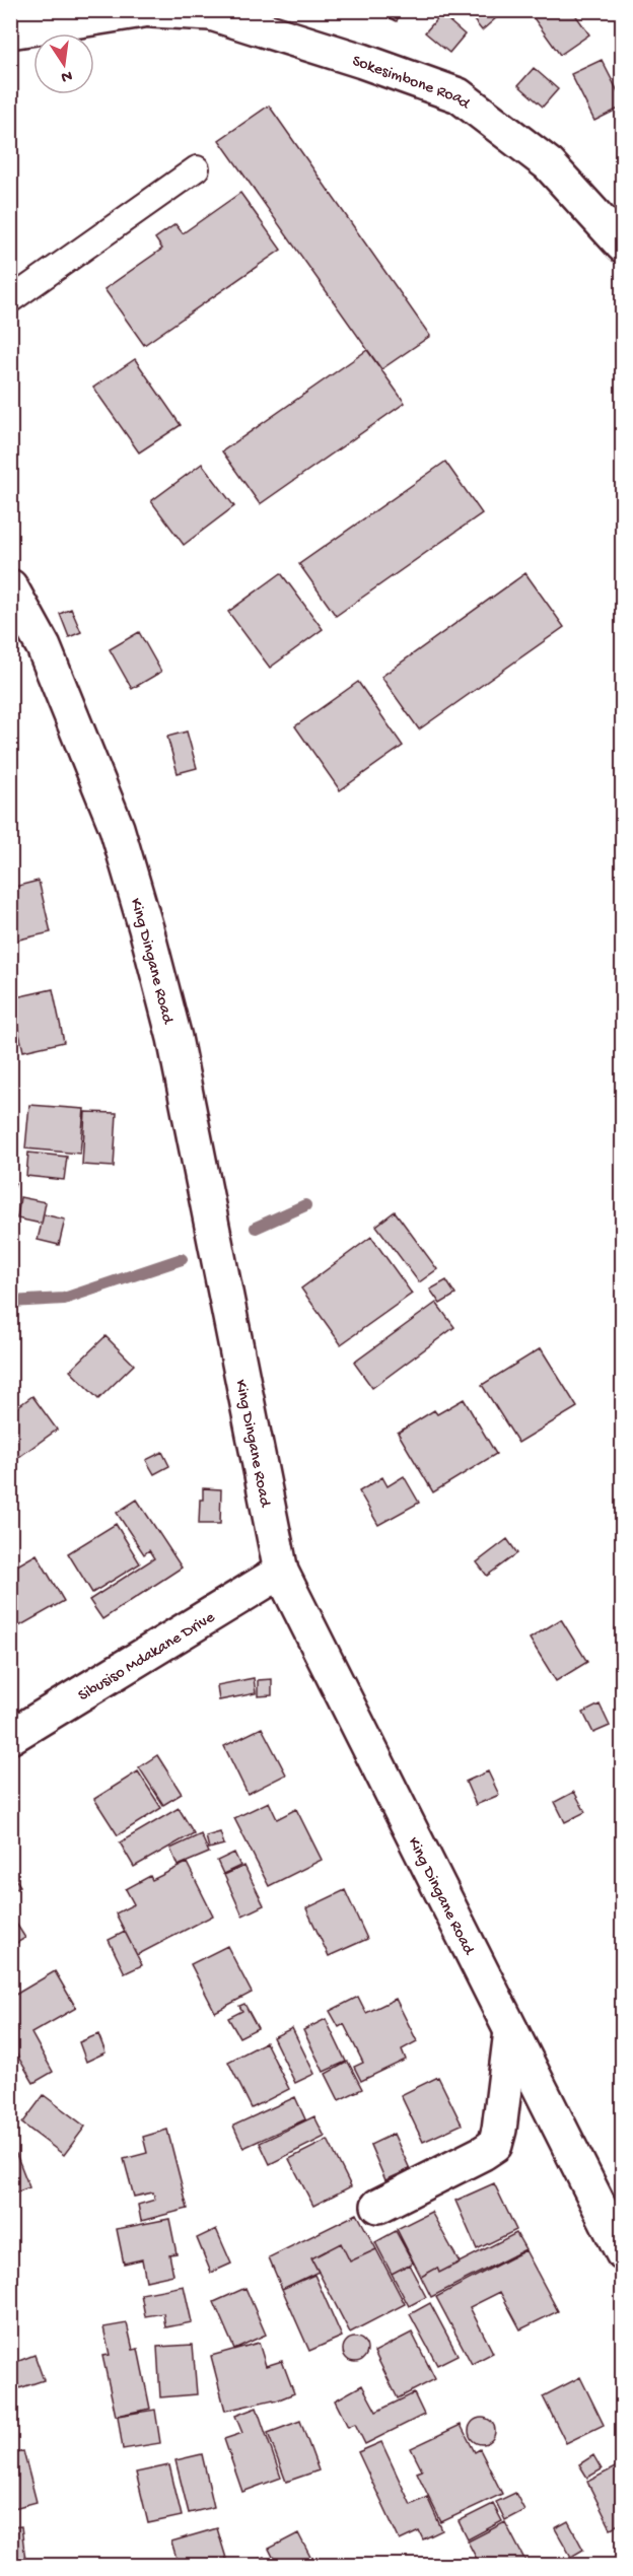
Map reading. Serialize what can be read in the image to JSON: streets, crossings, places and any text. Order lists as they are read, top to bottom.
{
  "streets": {
    "street": ["Sokesimbone Road", "King Dingane Road", "Sibusiso Mdakane Drive"]
  },
  "crossings": [
    ["King Dingane Road", "Sibusiso Mdakane Drive"]
  ],
  "north": "bottom"
}
